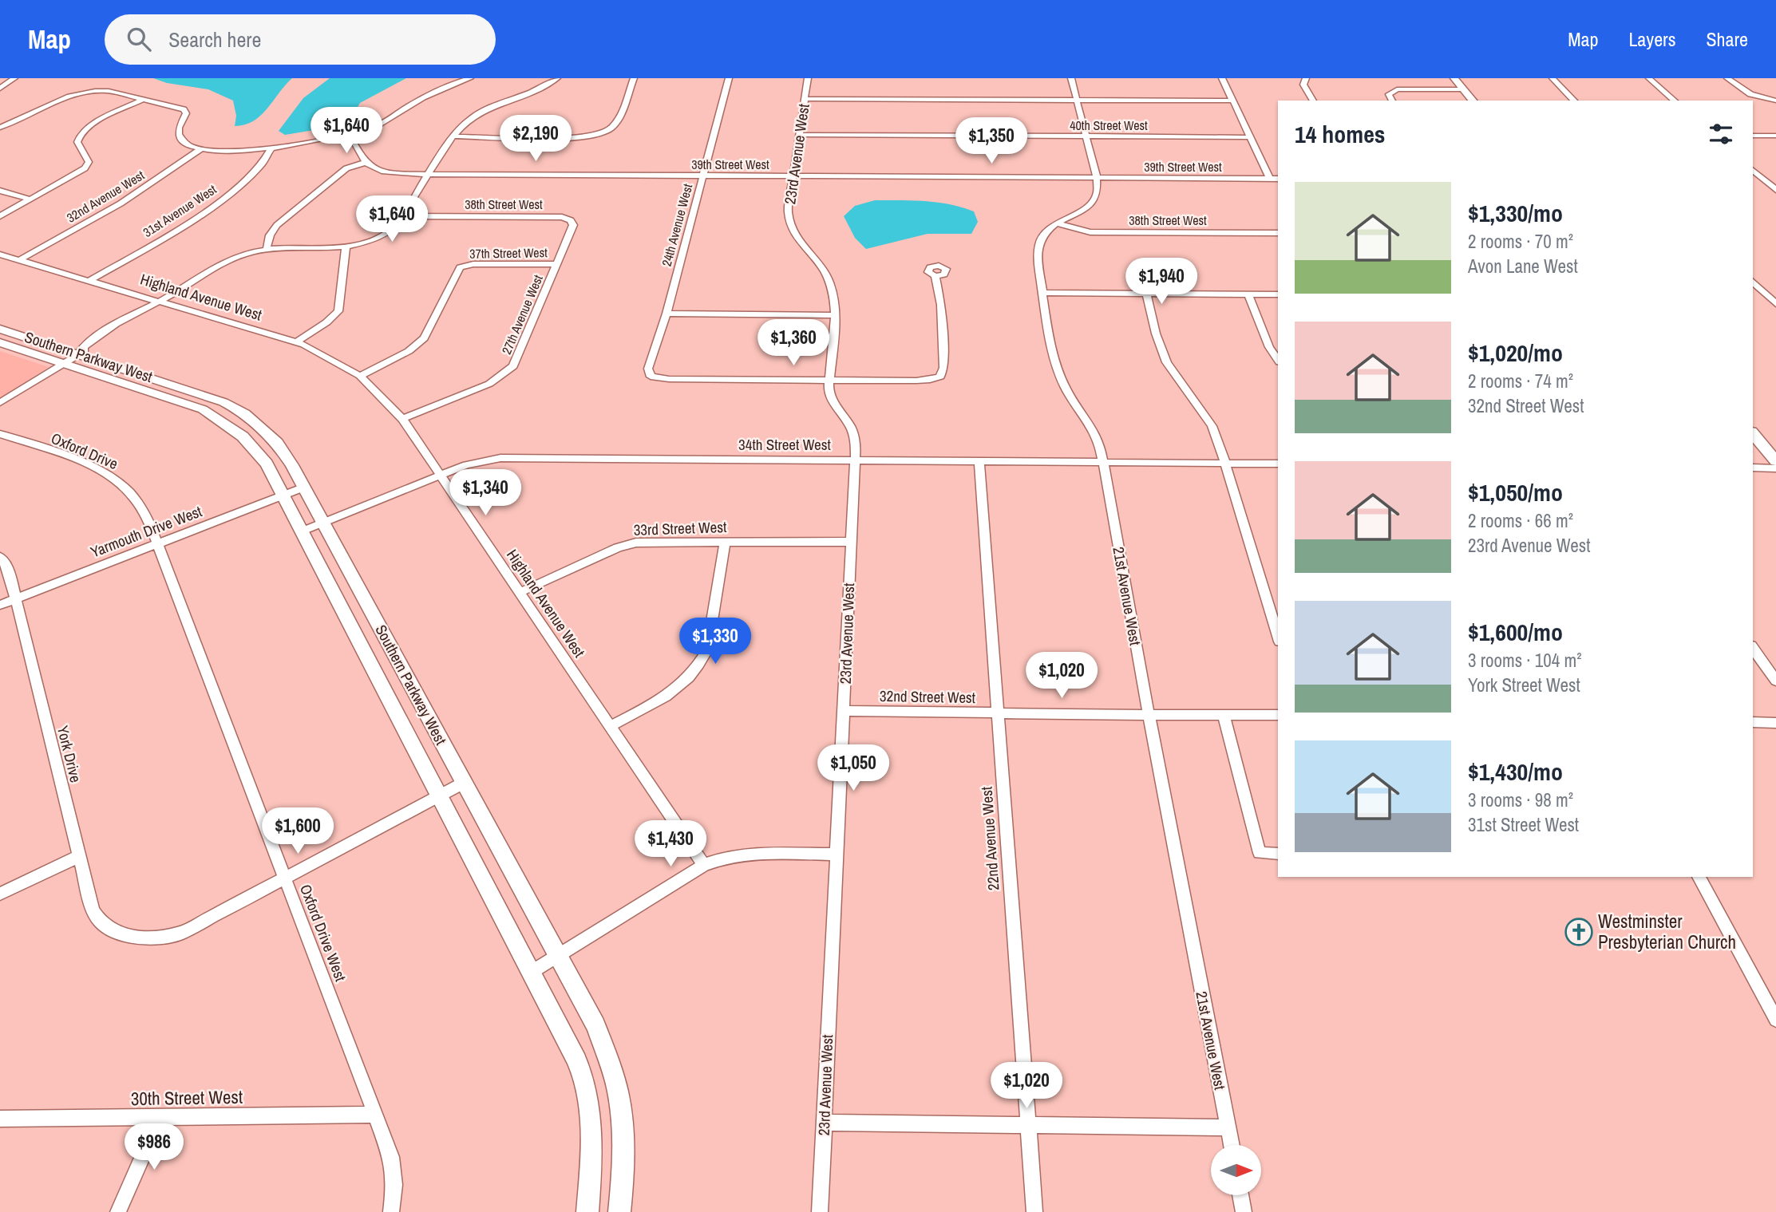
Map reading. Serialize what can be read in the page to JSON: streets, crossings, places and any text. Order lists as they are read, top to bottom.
{
  "streets": {
    "street": [
      "40th Street West",
      "23rd Avenue West",
      "39th Street West",
      "32nd Avenue West",
      "38th Street West",
      "31st Avenue West",
      "24th Avenue West",
      "37th Street West",
      "Highland Avenue West",
      "27th Avenue West",
      "Southern Parkway West",
      "34th Street West",
      "Oxford Drive",
      "33rd Street West",
      "Yarmouth Drive West",
      "21st Avenue West",
      "32nd Street West",
      "York Drive",
      "22nd Avenue West",
      "Oxford Drive West",
      "30th Street West"
    ]
  },
  "crossings": [
    ["40th Street West", "23rd Avenue West"],
    ["40th Street West", "21st Avenue West"],
    ["23rd Avenue West", "39th Street West"],
    ["23rd Avenue West", "24th Avenue West"],
    ["23rd Avenue West", "34th Street West"],
    ["23rd Avenue West", "33rd Street West"],
    ["23rd Avenue West", "32nd Street West"],
    ["39th Street West", "24th Avenue West"],
    ["39th Street West", "21st Avenue West"],
    ["32nd Avenue West", "Highland Avenue West"],
    ["38th Street West", "27th Avenue West"],
    ["38th Street West", "21st Avenue West"],
    ["31st Avenue West", "Highland Avenue West"],
    ["37th Street West", "Highland Avenue West"],
    ["37th Street West", "27th Avenue West"],
    ["Highland Avenue West", "27th Avenue West"],
    ["Highland Avenue West", "34th Street West"],
    ["Highland Avenue West", "33rd Street West"],
    ["Southern Parkway West", "34th Street West"],
    ["Southern Parkway West", "Yarmouth Drive West"],
    ["34th Street West", "21st Avenue West"],
    ["34th Street West", "22nd Avenue West"],
    ["Oxford Drive", "Yarmouth Drive West"],
    ["Oxford Drive", "Oxford Drive West"],
    ["Yarmouth Drive West", "York Drive"],
    ["Yarmouth Drive West", "Oxford Drive West"],
    ["21st Avenue West", "32nd Street West"],
    ["32nd Street West", "22nd Avenue West"],
    ["York Drive", "Oxford Drive West"],
    ["Oxford Drive West", "30th Street West"]
  ],
  "places": {
    "church": ["Westminster Presbyterian Church"]
  },
  "north": "right",
  "page": {
    "header": "Map",
    "search": "Search here",
    "nav": ["Map", "Layers", "Share"],
    "heading": "14 homes",
    "price": [
      "$1,640",
      "$2,190",
      "$1,350",
      "$1,640",
      "$1,940",
      "$1,360",
      "$1,340",
      "$1,330",
      "$1,020",
      "$1,050",
      "$1,600",
      "$1,430",
      "$1,020",
      "$986"
    ],
    "list": [
      {
        "name": "$1,330/mo",
        "note": "2 rooms · 70 m² · Avon Lane West"
      },
      {
        "name": "$1,020/mo",
        "note": "2 rooms · 74 m² · 32nd Street West"
      },
      {
        "name": "$1,050/mo",
        "note": "2 rooms · 66 m² · 23rd Avenue West"
      },
      {
        "name": "$1,600/mo",
        "note": "3 rooms · 104 m² · York Street West"
      },
      {
        "name": "$1,430/mo",
        "note": "3 rooms · 98 m² · 31st Street West"
      }
    ]
  }
}
